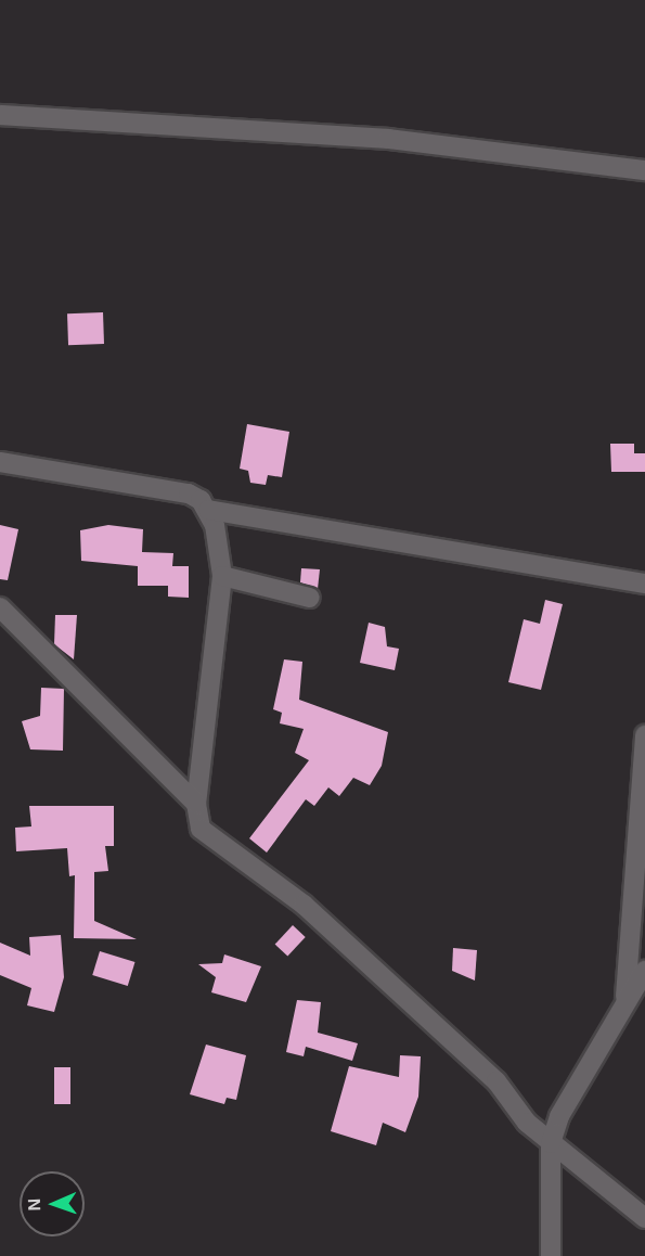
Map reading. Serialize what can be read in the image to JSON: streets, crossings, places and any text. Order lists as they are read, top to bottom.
{
  "north": "left"
}
